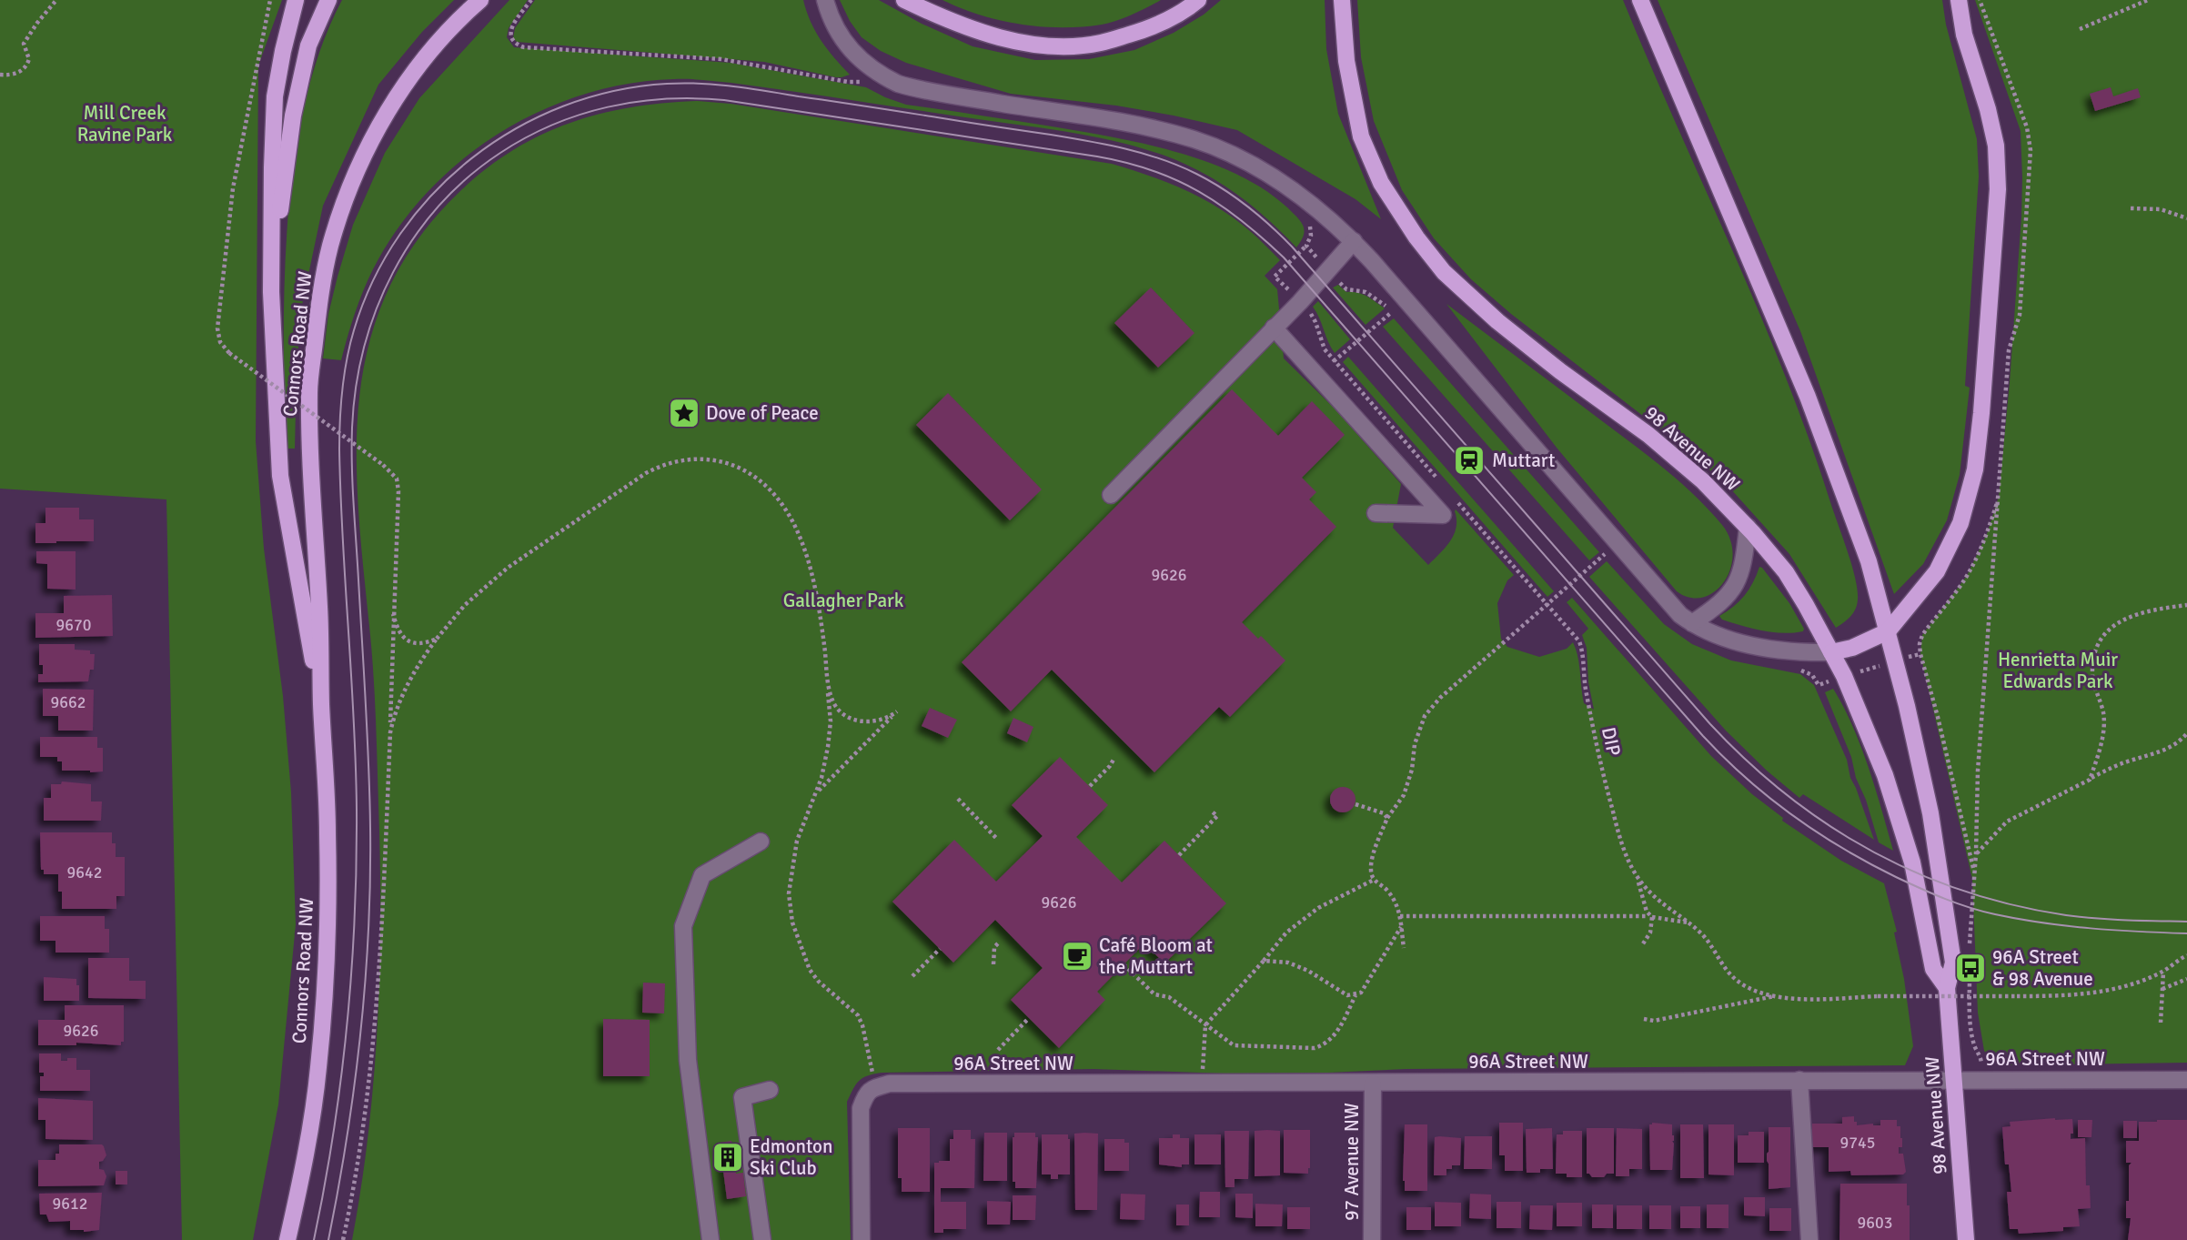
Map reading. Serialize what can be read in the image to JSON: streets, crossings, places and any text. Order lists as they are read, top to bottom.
{
  "streets": {
    "main road": ["Connors Road NW", "98 Avenue NW"],
    "street": ["96A Street NW", "97 Avenue NW"],
    "path": ["DIP"]
  },
  "crossings": [
    ["98 Avenue NW", "96A Street NW"],
    ["96A Street NW", "97 Avenue NW"]
  ],
  "parks": ["Mill Creek Ravine Park", "Gallagher Park", "Henrietta Muir Edwards Park"],
  "places": {
    "place": ["Dove of Peace"],
    "station": ["Muttart"],
    "cafe": ["Café Bloom at the Muttart"],
    "bus stop": ["96A Street & 98 Avenue"],
    "building": ["Edmonton Ski Club"]
  },
  "house_numbers": [
    "9626",
    "9670",
    "9662",
    "9642",
    "9626",
    "9626",
    "9745",
    "9612",
    "9603"
  ]
}
